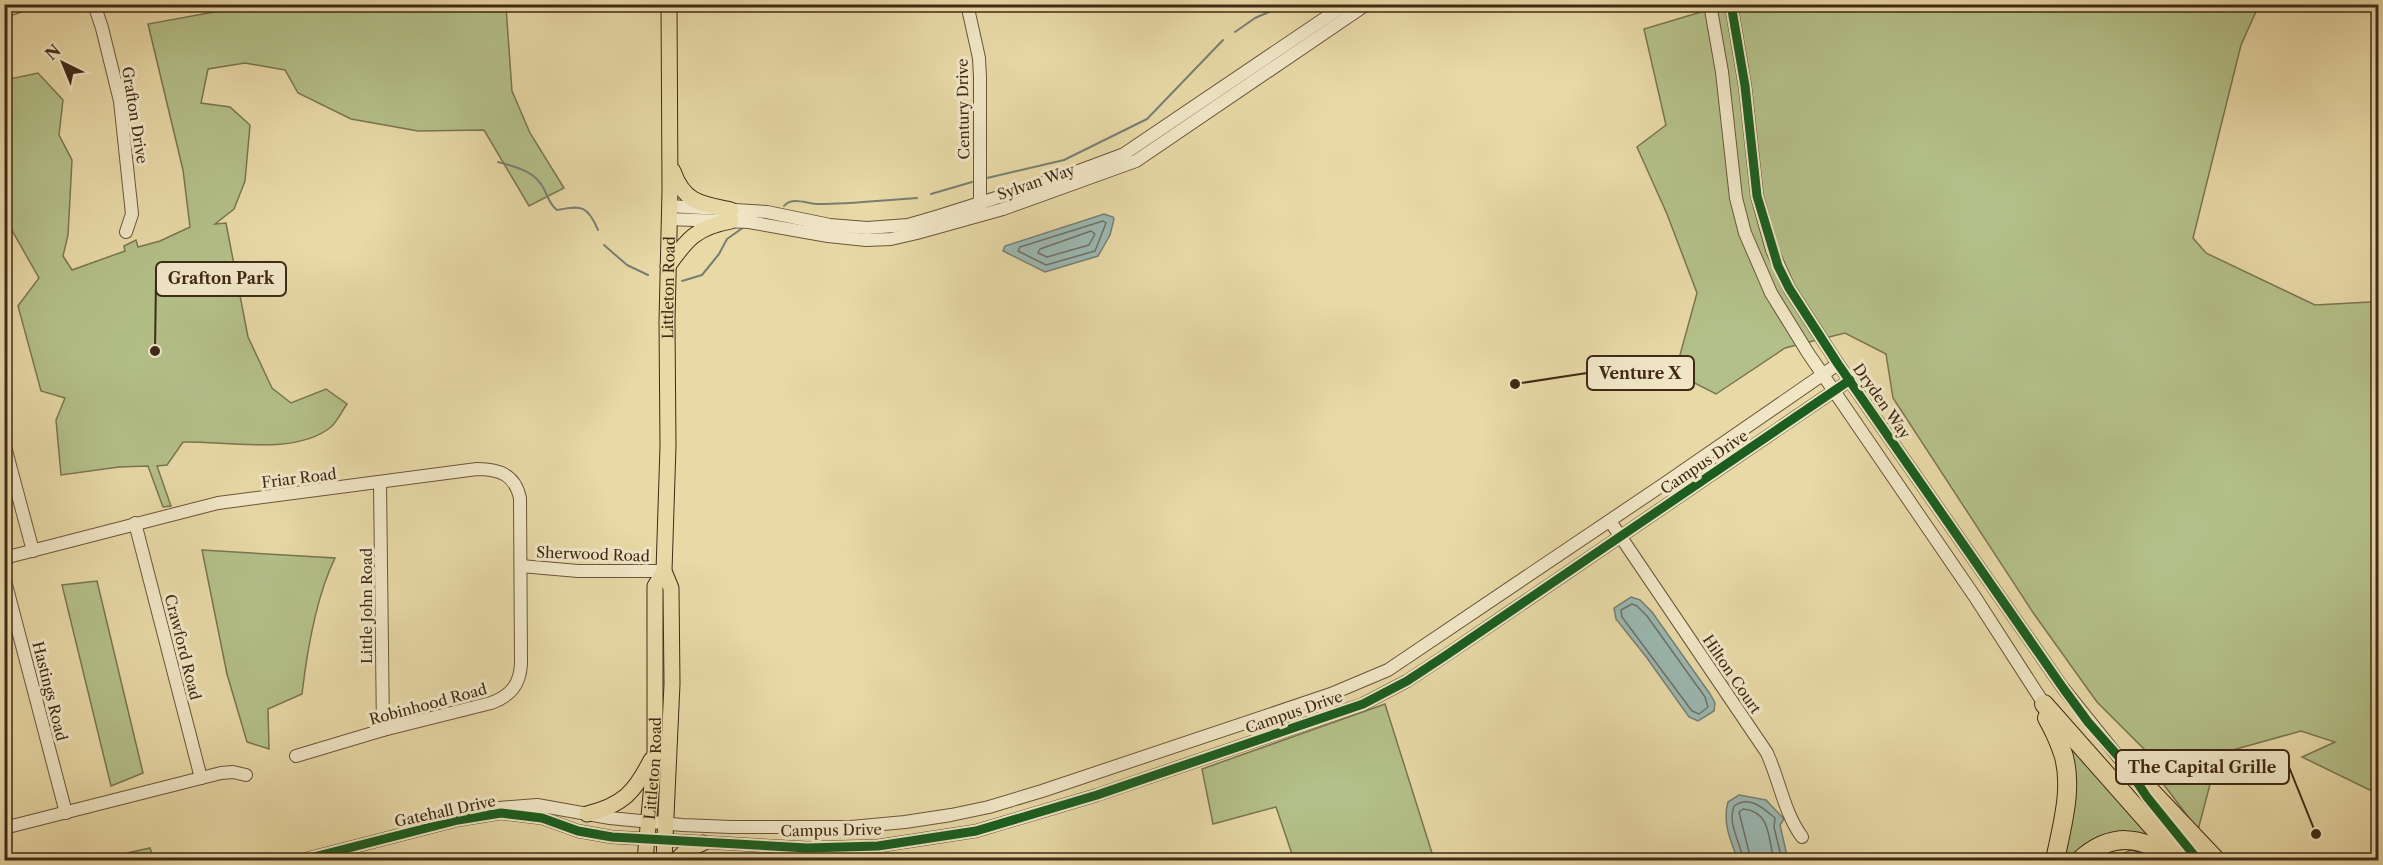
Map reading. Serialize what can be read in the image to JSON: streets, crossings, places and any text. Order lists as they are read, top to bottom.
{
  "streets": {
    "main road": ["Littleton Road"],
    "street": [
      "Century Drive",
      "Grafton Drive",
      "Sylvan Way",
      "Dryden Way",
      "Campus Drive",
      "Friar Road",
      "Sherwood Road",
      "Little John Road",
      "Crawford Road",
      "Hilton Court",
      "Hastings Road",
      "Robinhood Road",
      "Gatehall Drive"
    ]
  },
  "crossings": [
    ["Century Drive", "Sylvan Way"],
    ["Sylvan Way", "Littleton Road"],
    ["Littleton Road", "Campus Drive"],
    ["Littleton Road", "Sherwood Road"],
    ["Littleton Road", "Gatehall Drive"],
    ["Dryden Way", "Campus Drive"],
    ["Campus Drive", "Hilton Court"],
    ["Campus Drive", "Gatehall Drive"],
    ["Friar Road", "Sherwood Road"],
    ["Friar Road", "Little John Road"],
    ["Friar Road", "Crawford Road"],
    ["Friar Road", "Robinhood Road"],
    ["Sherwood Road", "Robinhood Road"],
    ["Little John Road", "Robinhood Road"]
  ],
  "places": ["Grafton Park", "Venture X", "The Capital Grille"],
  "north": "top left"
}
